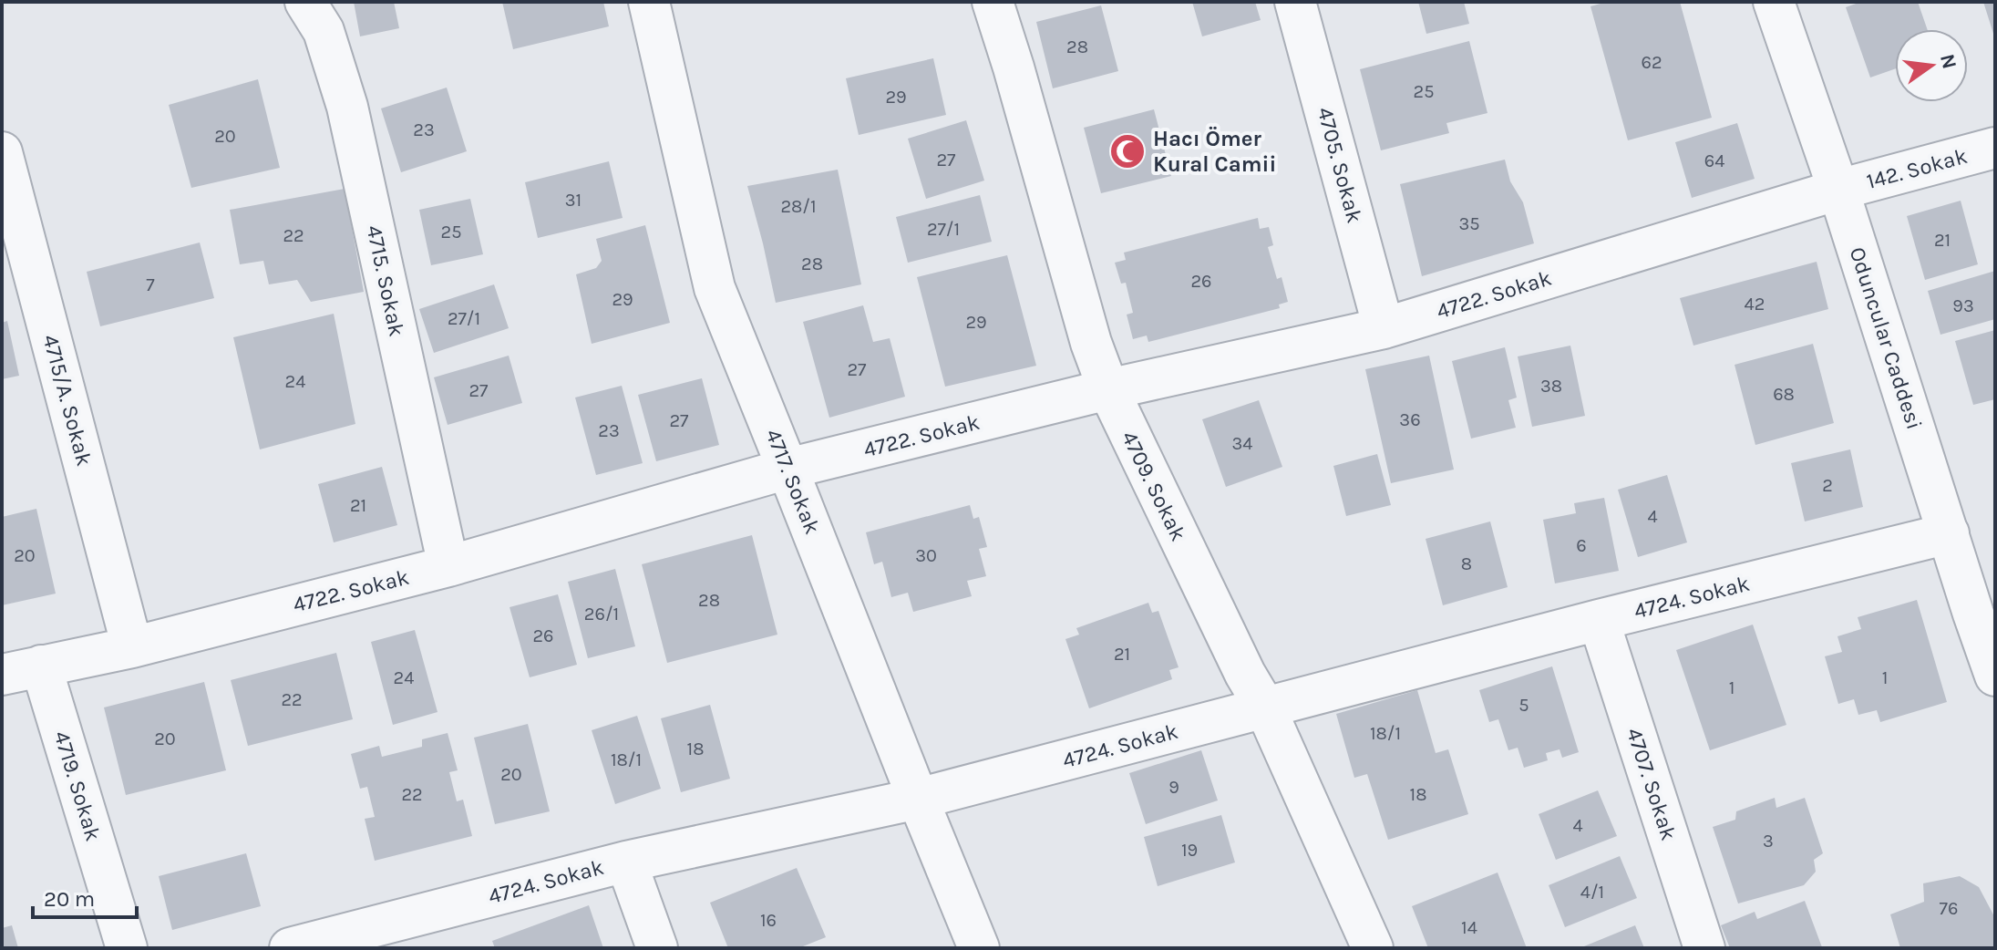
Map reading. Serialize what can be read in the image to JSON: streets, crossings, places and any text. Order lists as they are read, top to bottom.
{
  "streets": {
    "street": [
      "4705. Sokak",
      "142. Sokak",
      "4715. Sokak",
      "4722. Sokak",
      "Oduncular Caddesi",
      "4715/A. Sokak",
      "4717. Sokak",
      "4709. Sokak",
      "4724. Sokak",
      "4707. Sokak",
      "4719. Sokak"
    ]
  },
  "crossings": [
    ["4705. Sokak", "4722. Sokak"],
    ["142. Sokak", "4722. Sokak"],
    ["142. Sokak", "Oduncular Caddesi"],
    ["4715. Sokak", "4722. Sokak"],
    ["4722. Sokak", "Oduncular Caddesi"],
    ["4722. Sokak", "4715/A. Sokak"],
    ["4722. Sokak", "4717. Sokak"],
    ["4722. Sokak", "4709. Sokak"],
    ["4722. Sokak", "4719. Sokak"],
    ["Oduncular Caddesi", "4724. Sokak"],
    ["4717. Sokak", "4724. Sokak"],
    ["4709. Sokak", "4724. Sokak"],
    ["4724. Sokak", "4707. Sokak"]
  ],
  "places": {
    "mosque": ["Hacı Ömer Kural Camii"]
  },
  "house_numbers": [
    "28",
    "62",
    "25",
    "29",
    "23",
    "20",
    "27",
    "64",
    "31",
    "28/1",
    "35",
    "27/1",
    "25",
    "22",
    "21",
    "28",
    "26",
    "7",
    "29",
    "42",
    "93",
    "27/1",
    "29",
    "27",
    "24",
    "38",
    "27",
    "68",
    "36",
    "27",
    "23",
    "34",
    "2",
    "21",
    "4",
    "6",
    "20",
    "30",
    "8",
    "28",
    "26/1",
    "26",
    "21",
    "24",
    "1",
    "1",
    "22",
    "5",
    "18/1",
    "20",
    "18",
    "18/1",
    "20",
    "9",
    "22",
    "18",
    "4",
    "3",
    "19",
    "4/1",
    "76",
    "16",
    "14"
  ],
  "scale_bar": "20 m",
  "north": "right"
}
